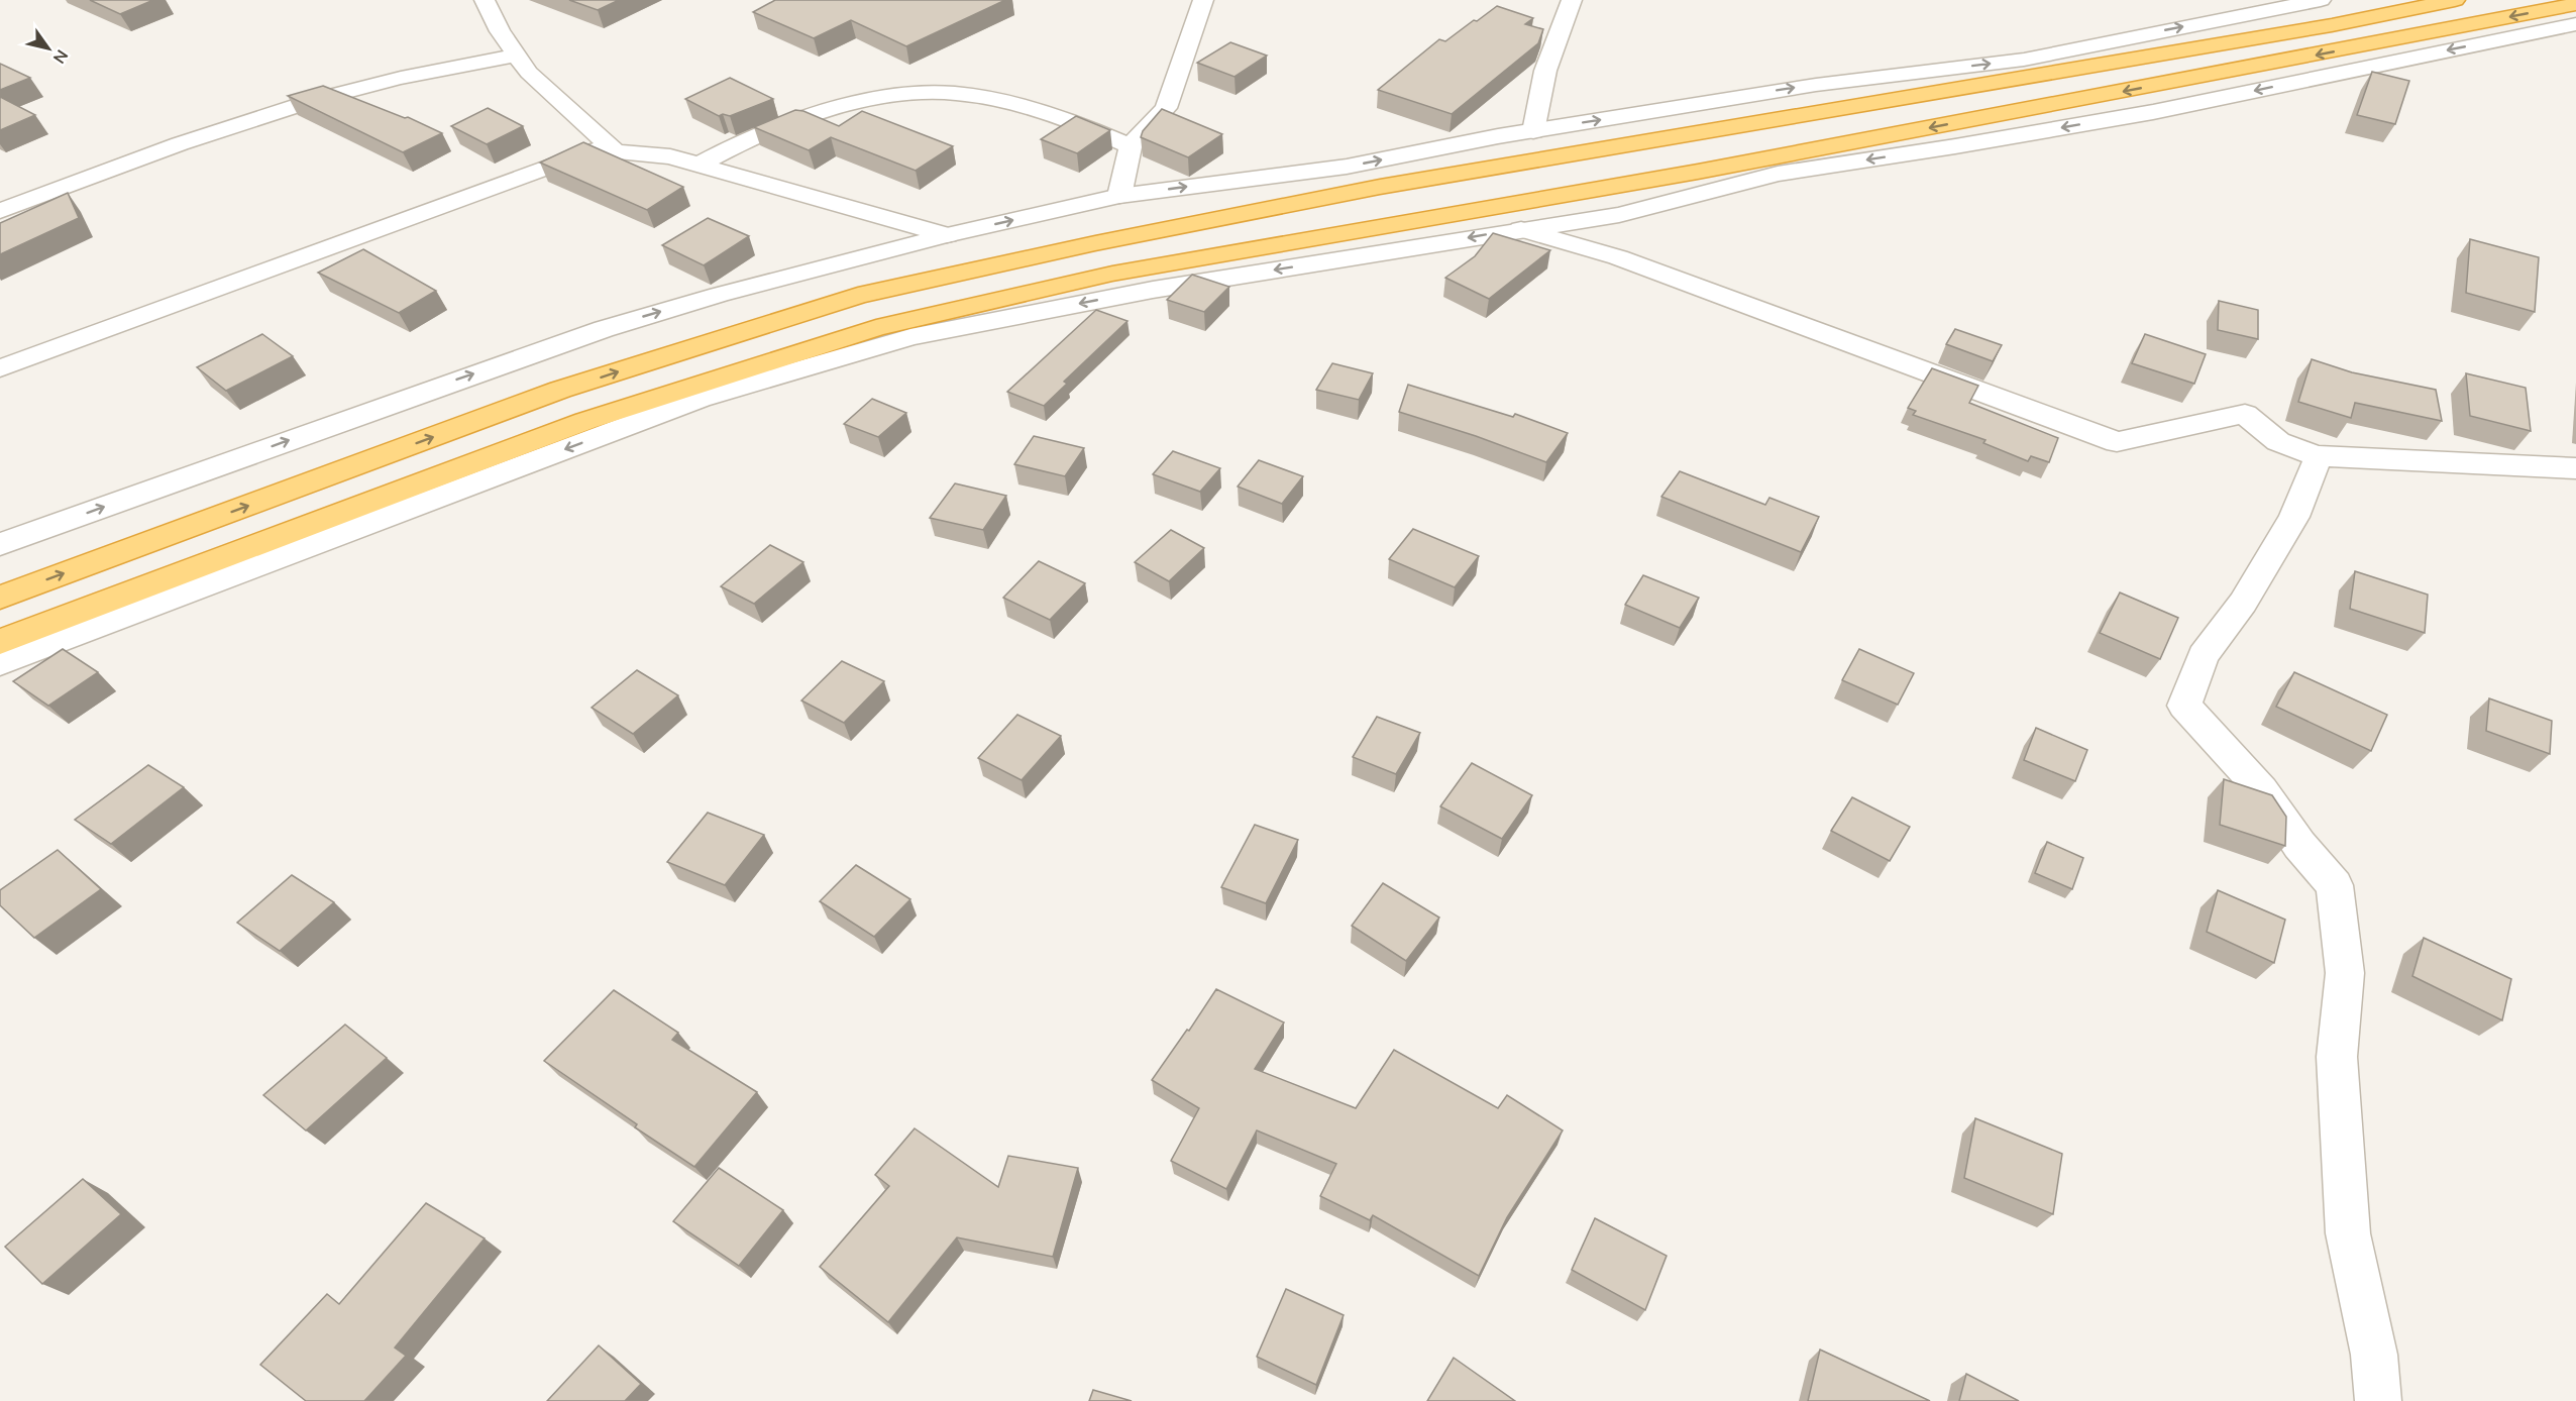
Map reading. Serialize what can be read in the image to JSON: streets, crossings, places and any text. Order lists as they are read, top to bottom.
{
  "north": "bottom right"
}
